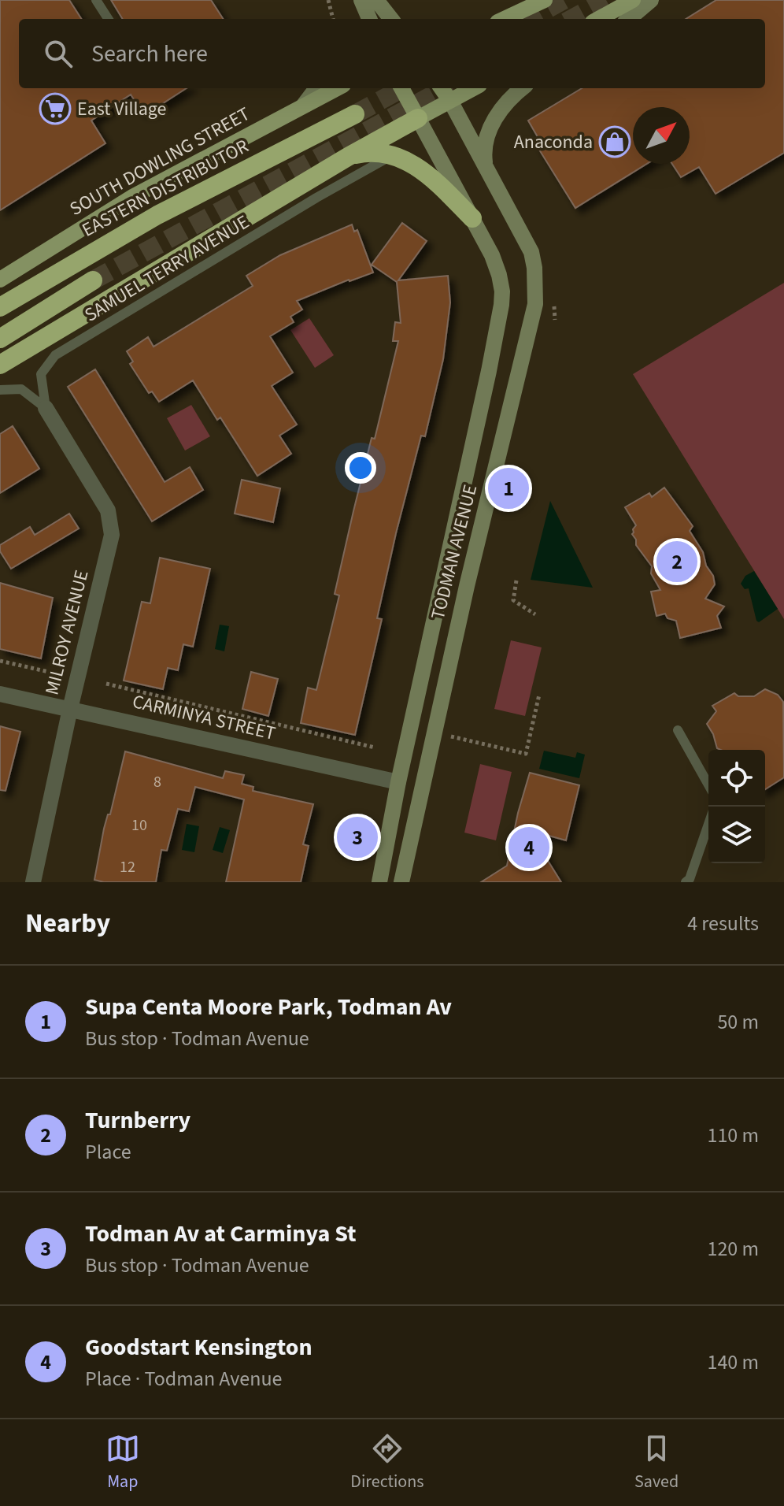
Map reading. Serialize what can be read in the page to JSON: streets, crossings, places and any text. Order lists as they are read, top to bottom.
{
  "streets": {
    "highway": ["EASTERN DISTRIBUTOR"],
    "main road": ["SOUTH DOWLING STREET", "TODMAN AVENUE"],
    "street": ["MILROY AVENUE", "CARMINYA STREET"],
    "lane": ["SAMUEL TERRY AVENUE"]
  },
  "crossings": [
    ["SAMUEL TERRY AVENUE", "MILROY AVENUE"],
    ["TODMAN AVENUE", "CARMINYA STREET"],
    ["MILROY AVENUE", "CARMINYA STREET"]
  ],
  "places": {
    "supermarket": ["East Village"],
    "shop": ["Anaconda"]
  },
  "house_numbers": ["8", "10", "12"],
  "north": "top right",
  "page": {
    "search": "Search here",
    "pins": [
      "1",
      "2",
      "3",
      "4"
    ],
    "heading": ["Nearby", "4 results"],
    "list": [
      {
        "mark": "1",
        "name": "Supa Centa Moore Park, Todman Av",
        "note": "Bus stop · Todman Avenue",
        "value": "50 m"
      },
      {
        "mark": "2",
        "name": "Turnberry",
        "note": "Place",
        "value": "110 m"
      },
      {
        "mark": "3",
        "name": "Todman Av at Carminya St",
        "note": "Bus stop · Todman Avenue",
        "value": "120 m"
      },
      {
        "mark": "4",
        "name": "Goodstart Kensington",
        "note": "Place · Todman Avenue",
        "value": "140 m"
      }
    ],
    "nav": ["Map", "Directions", "Saved"]
  }
}
